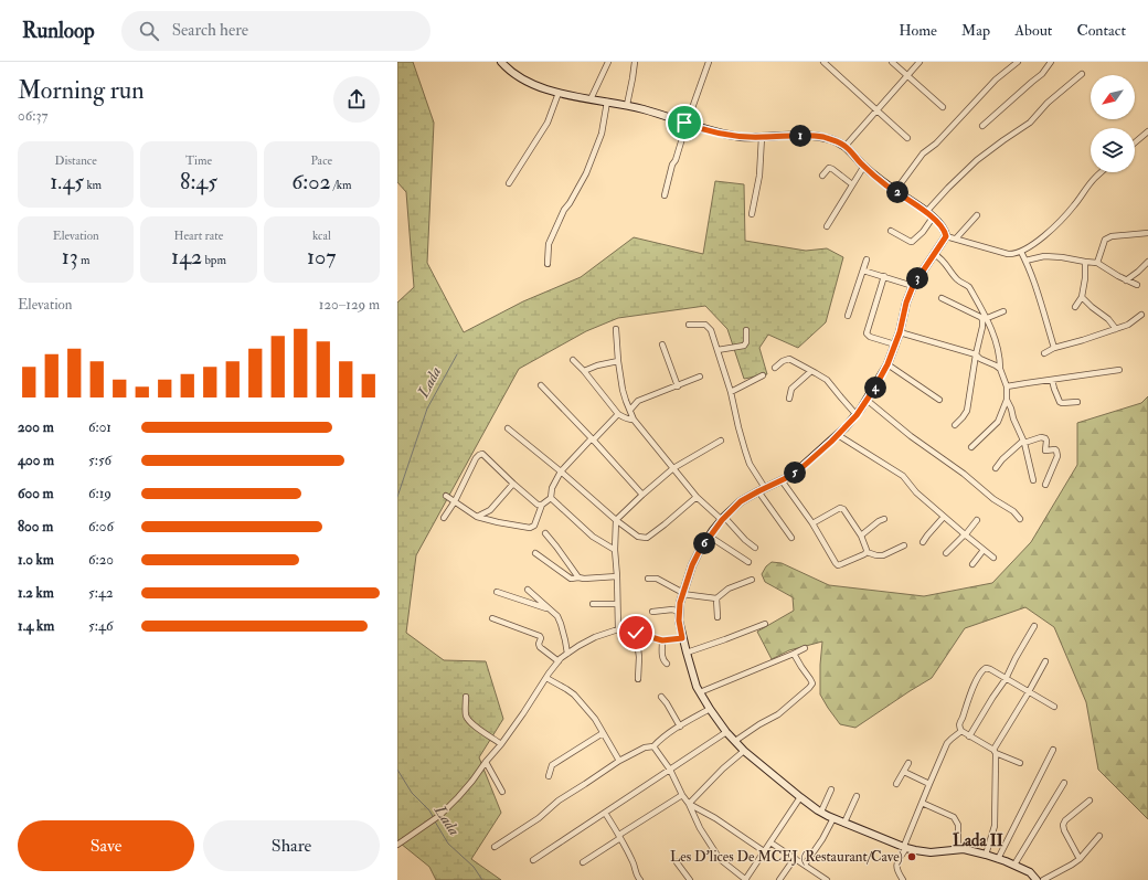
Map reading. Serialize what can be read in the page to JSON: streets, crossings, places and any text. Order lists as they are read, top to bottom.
{
  "districts": ["Lada II"],
  "water": ["Lada"],
  "places": ["Les D'lices De MCEJ (Restaurant/Cave)"],
  "north": "bottom left",
  "page": {
    "header": "Runloop",
    "search": "Search here",
    "nav": [
      "Home",
      "Map",
      "About",
      "Contact"
    ],
    "heading": ["Morning run", "06:37"],
    "pins": [
      "1",
      "2",
      "3",
      "4",
      "5",
      "6"
    ],
    "stats": [
      ["Distance", "1.45 km"],
      ["Time", "8:45"],
      ["Pace", "6:02 /km"],
      ["Elevation", "13 m"],
      ["Heart rate", "142 bpm"],
      ["kcal", "107"]
    ],
    "chart": ["Elevation", "120–129 m"],
    "list": [
      {
        "name": "200 m",
        "note": "6:01"
      },
      {
        "name": "400 m",
        "note": "5:56"
      },
      {
        "name": "600 m",
        "note": "6:19"
      },
      {
        "name": "800 m",
        "note": "6:06"
      },
      {
        "name": "1.0 km",
        "note": "6:20"
      },
      {
        "name": "1.2 km",
        "note": "5:42"
      },
      {
        "name": "1.4 km",
        "note": "5:46"
      }
    ],
    "buttons": ["Save", "Share"]
  }
}
